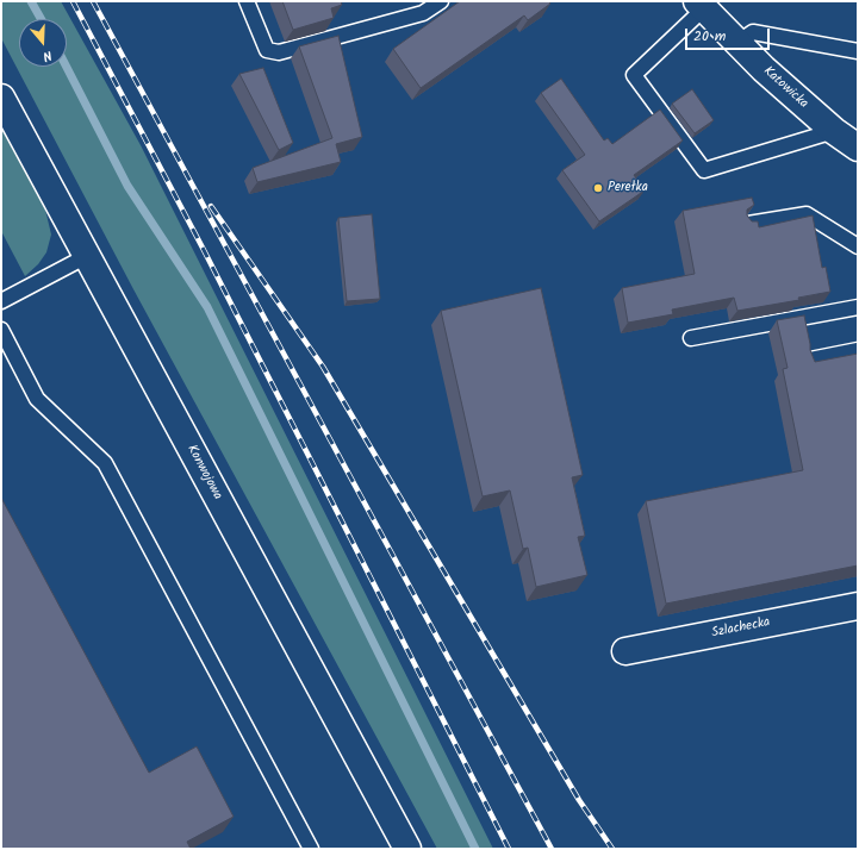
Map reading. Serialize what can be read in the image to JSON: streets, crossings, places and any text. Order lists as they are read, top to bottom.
{
  "streets": {
    "street": ["Katowicka", "Konwojowa", "Szlachecka"]
  },
  "places": ["Perełka"],
  "scale_bar": "20 m",
  "north": "bottom"
}
